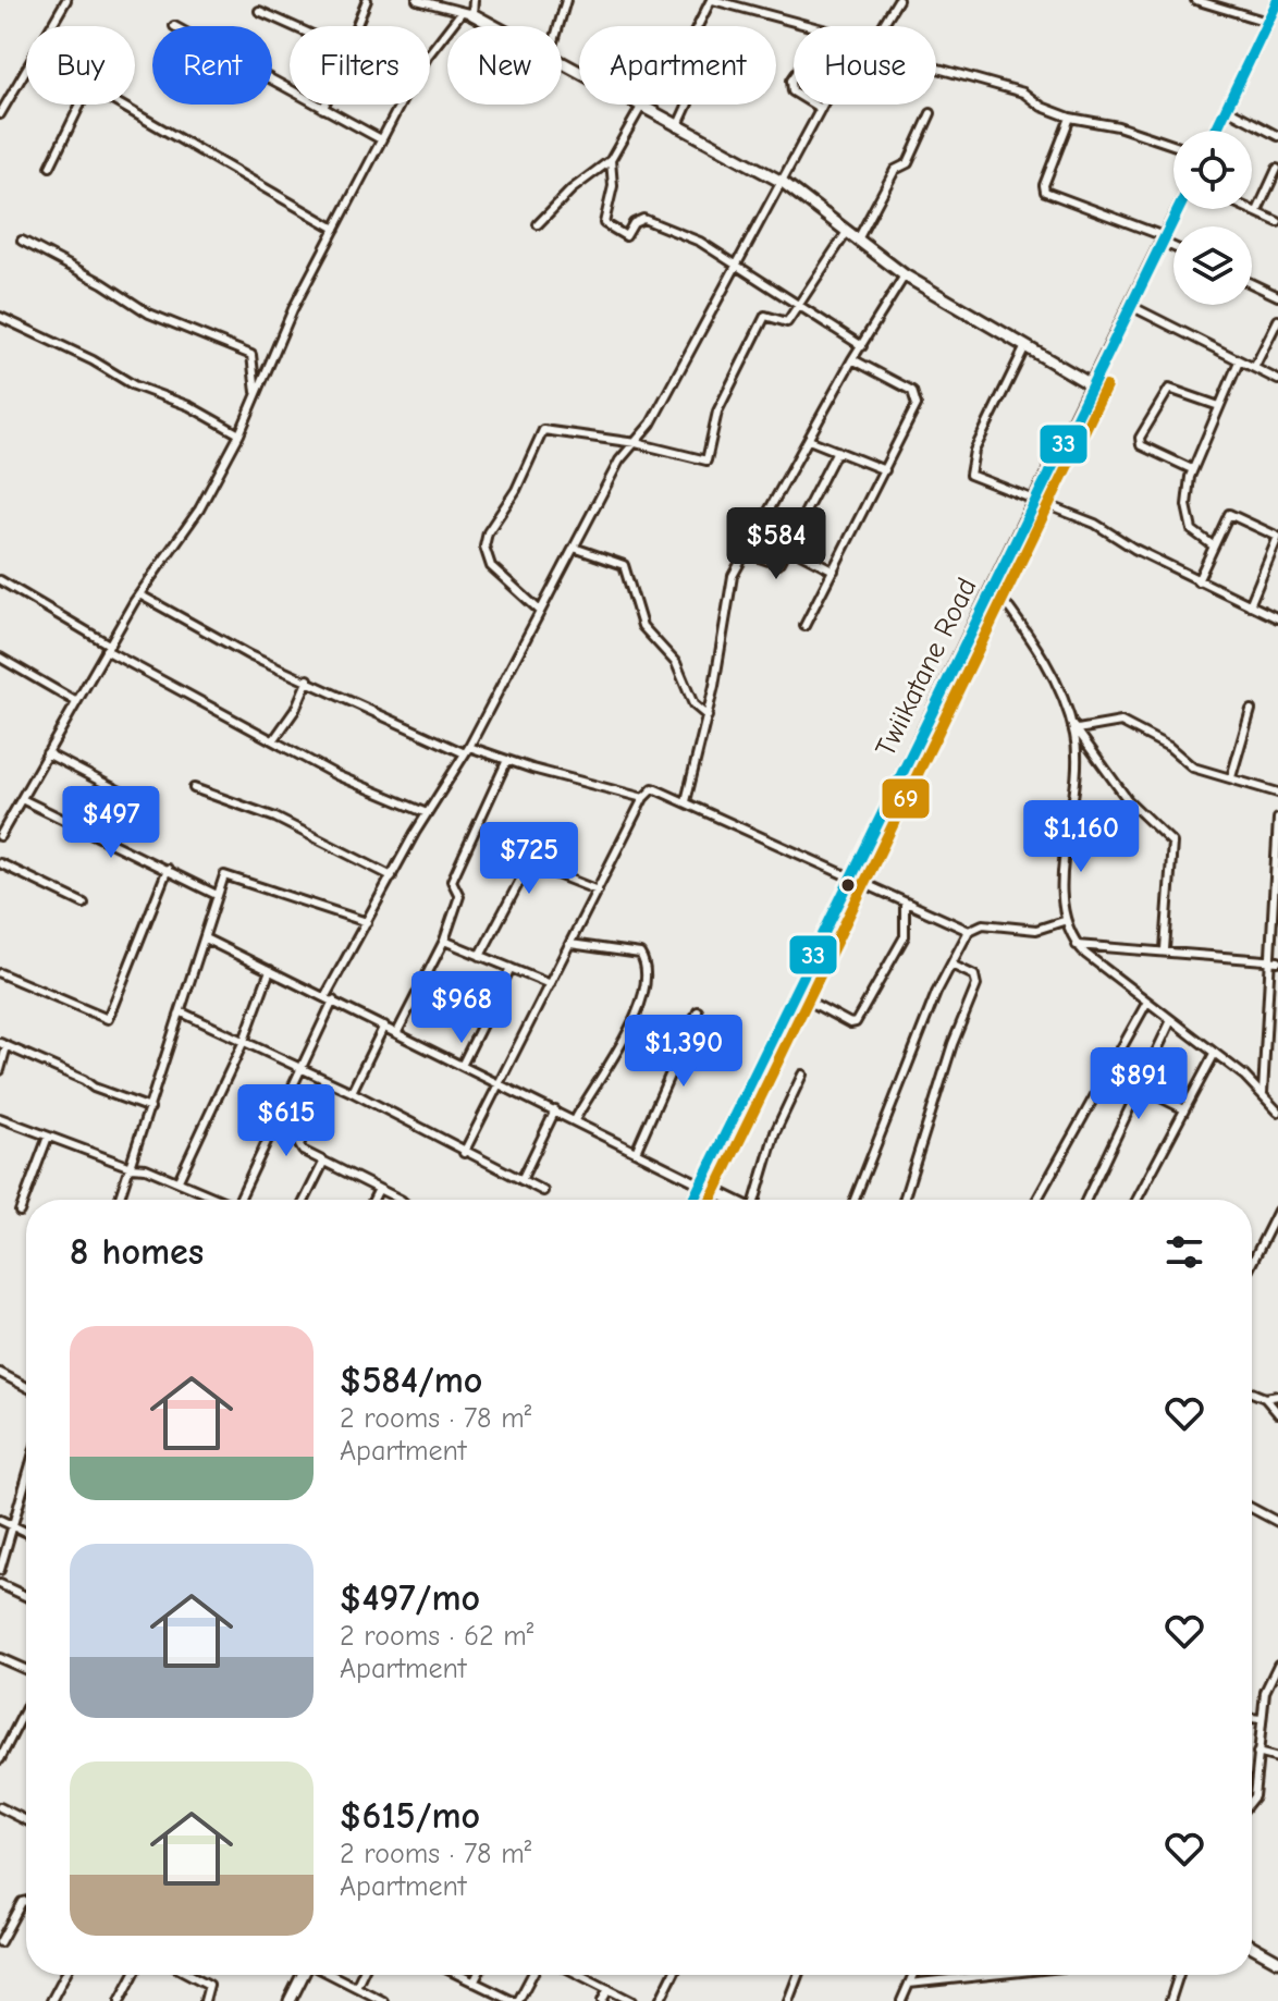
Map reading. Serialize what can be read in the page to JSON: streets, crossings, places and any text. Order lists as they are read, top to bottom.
{
  "streets": {
    "street": ["Twiikatane Road"]
  },
  "lines": ["transit line 33", "transit line 69"],
  "page": {
    "chip": [
      "Buy",
      "Rent",
      "Filters",
      "New",
      "Apartment",
      "House"
    ],
    "price": [
      "$584",
      "$497",
      "$1,160",
      "$725",
      "$968",
      "$1,390",
      "$891",
      "$615"
    ],
    "heading": "8 homes",
    "list": [
      {
        "name": "$584/mo",
        "note": "2 rooms · 78 m² · Apartment"
      },
      {
        "name": "$497/mo",
        "note": "2 rooms · 62 m² · Apartment"
      },
      {
        "name": "$615/mo",
        "note": "2 rooms · 78 m² · Apartment"
      }
    ]
  }
}
